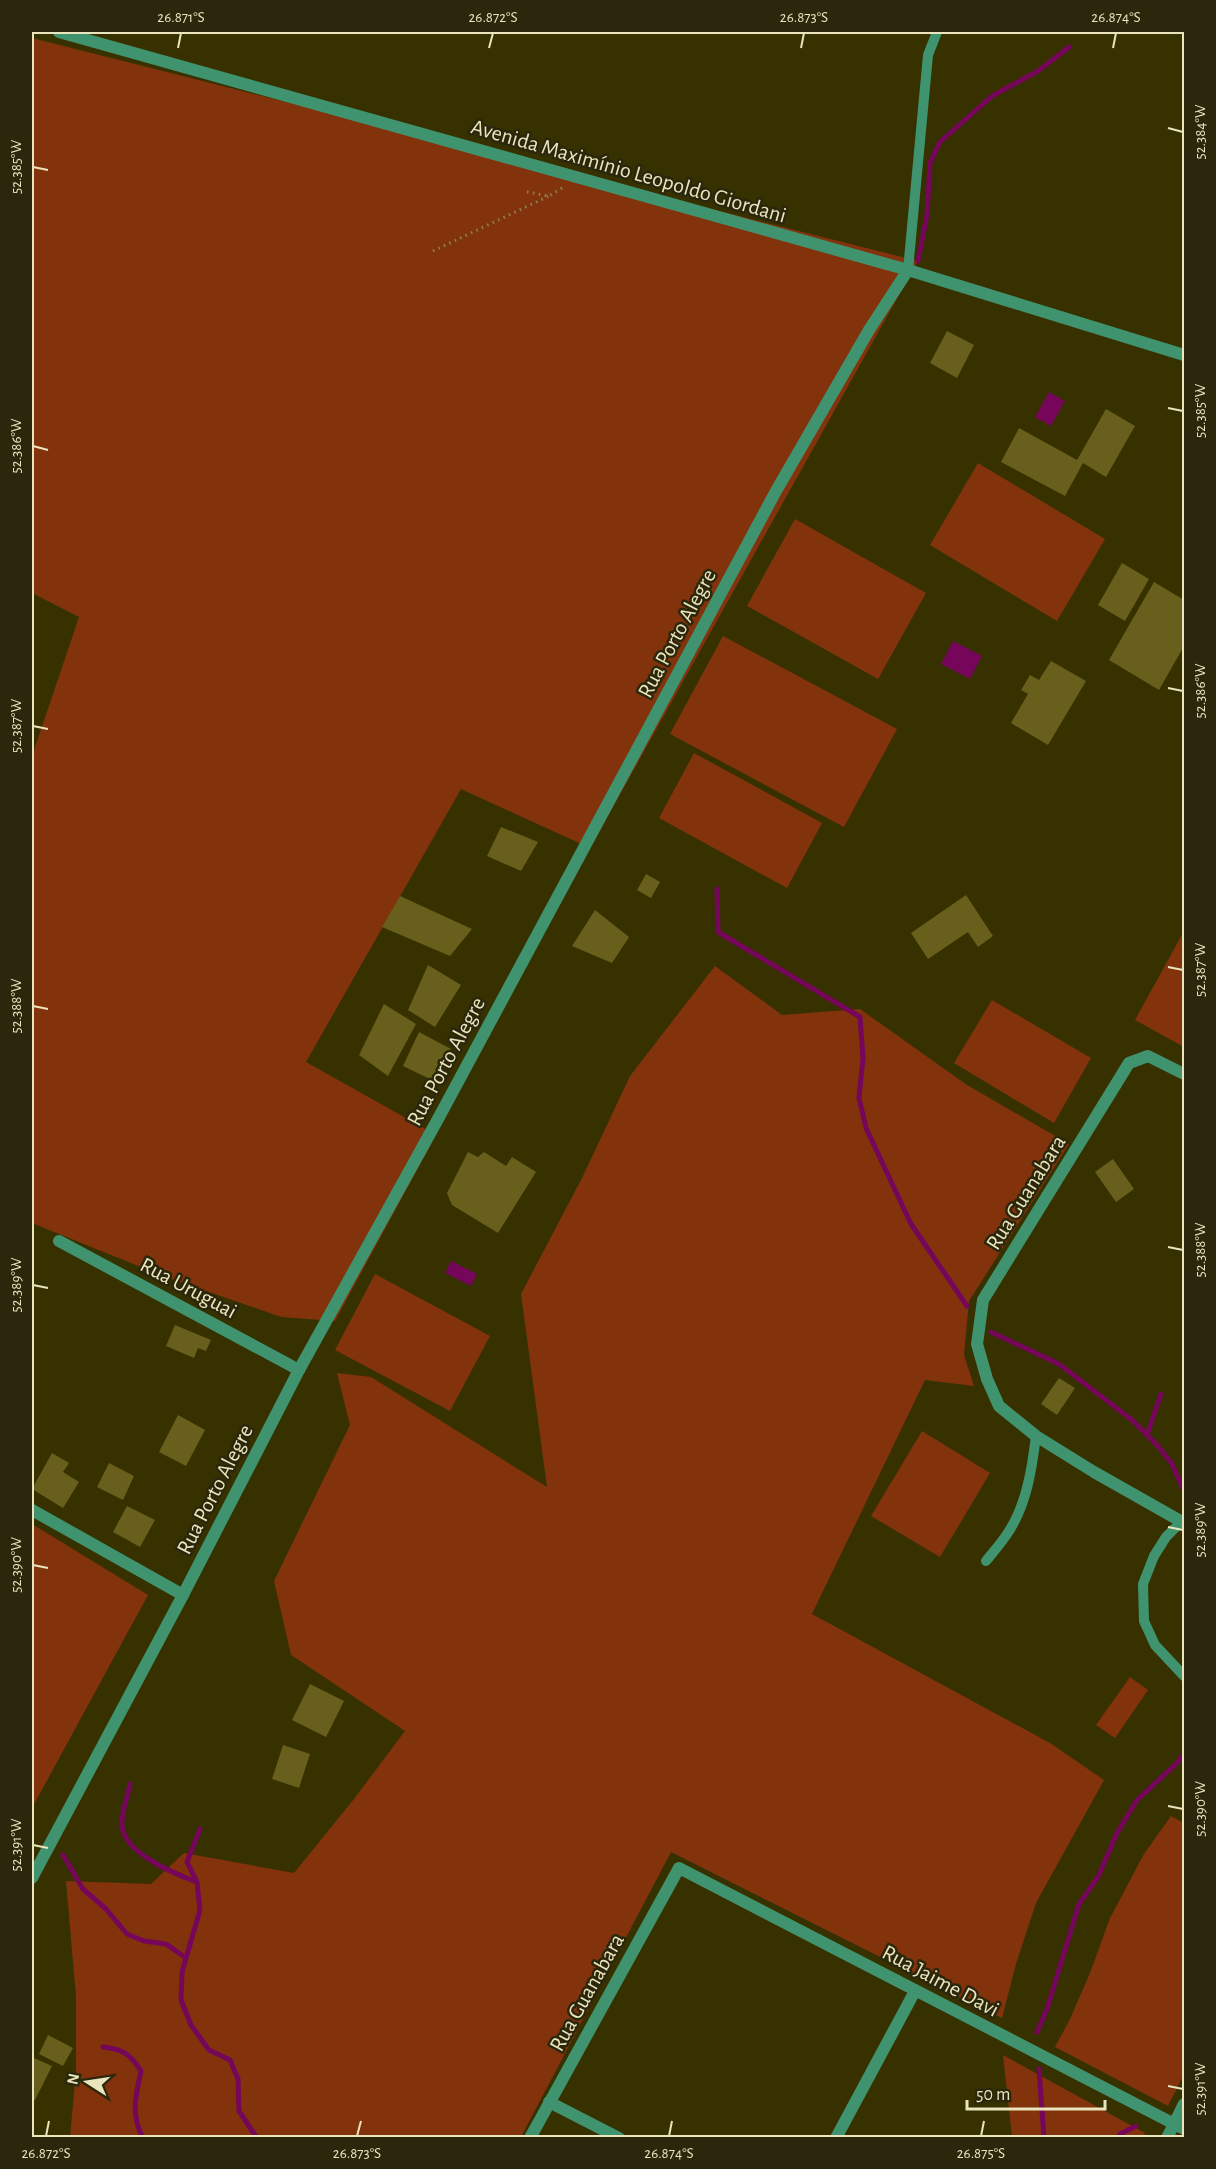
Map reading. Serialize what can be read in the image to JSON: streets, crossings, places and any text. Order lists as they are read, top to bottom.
{
  "streets": {
    "street": [
      "Avenida Maximínio Leopoldo Giordani",
      "Rua Porto Alegre",
      "Rua Guanabara",
      "Rua Uruguai",
      "Rua Jaime Davi"
    ]
  },
  "crossings": [
    ["Avenida Maximínio Leopoldo Giordani", "Rua Porto Alegre"],
    ["Rua Porto Alegre", "Rua Uruguai"],
    ["Rua Guanabara", "Rua Jaime Davi"]
  ],
  "scale_bar": "50 m",
  "north": "left",
  "coordinates": [
    "26.871°S",
    "26.872°S",
    "26.873°S",
    "26.874°S",
    "52.384°W",
    "52.385°W",
    "52.386°W",
    "52.387°W",
    "52.388°W",
    "52.389°W",
    "52.390°W",
    "52.391°W",
    "26.875°S"
  ]
}
